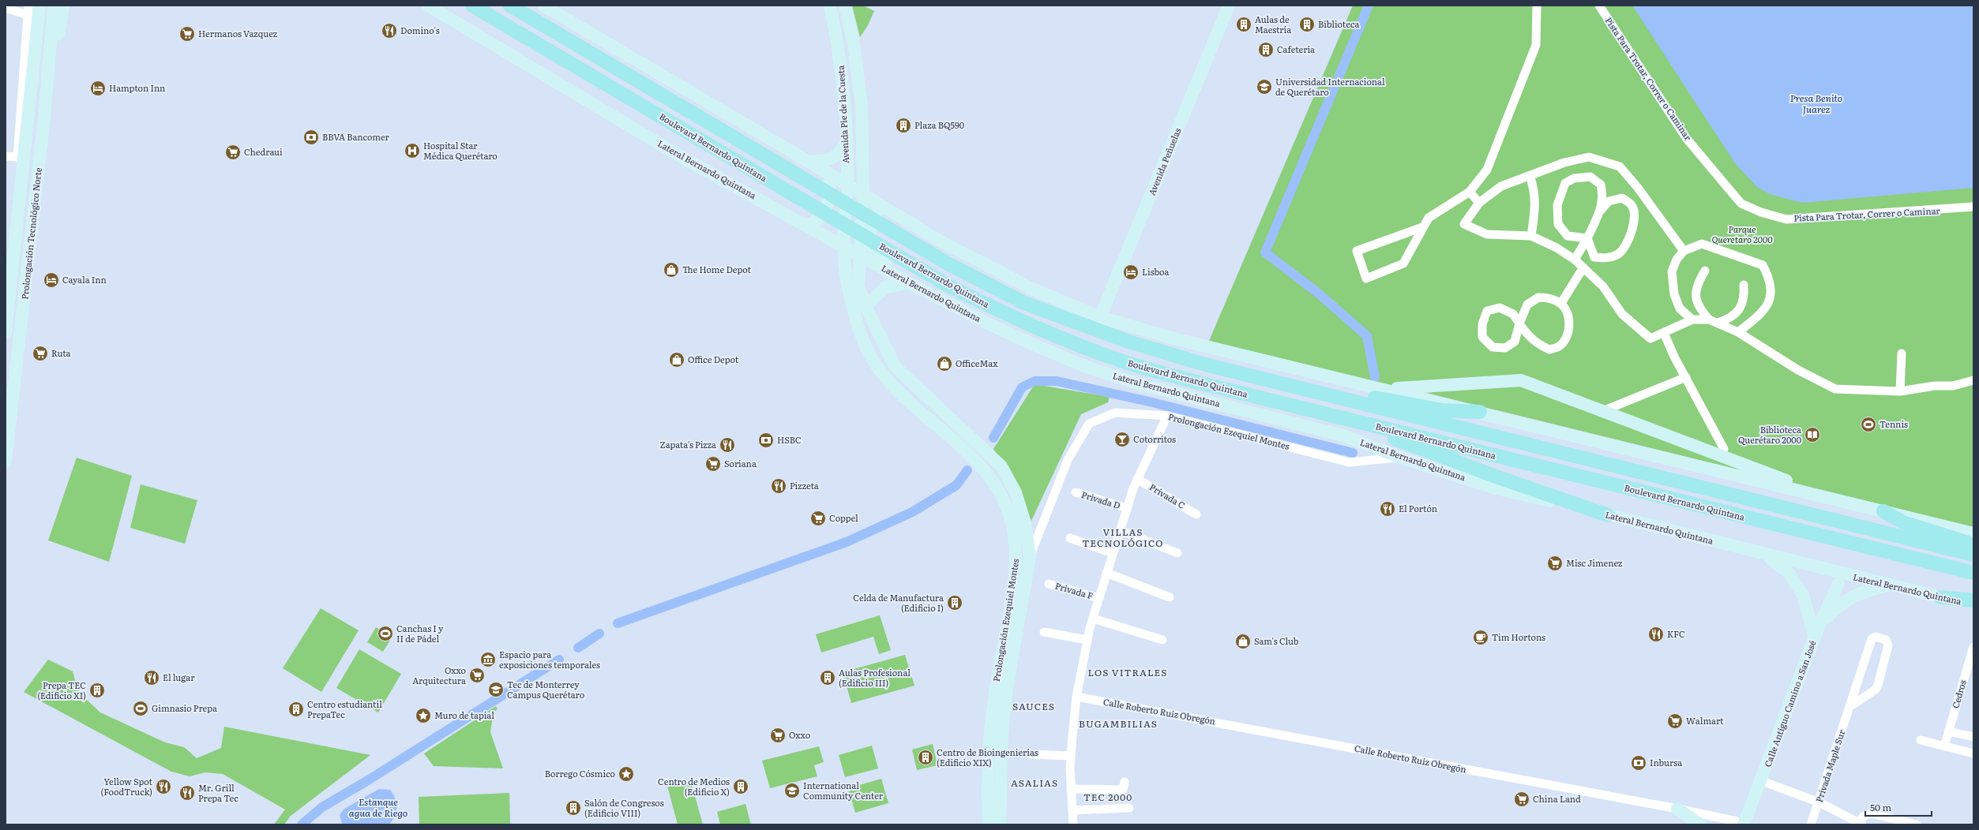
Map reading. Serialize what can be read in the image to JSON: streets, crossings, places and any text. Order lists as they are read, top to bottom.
{
  "streets": {
    "main road": ["Boulevard Bernardo Quintana"],
    "street": [
      "Pista Para Trotar, Correr o Caminar",
      "Avenida Pie de la Cuesta",
      "Avenida Peñuelas",
      "Lateral Bernardo Quintana",
      "Prolongación Tecnológico Norte",
      "Prolongación Ezequiel Montes",
      "Privada C",
      "Privada D",
      "Privada F",
      "Cedros",
      "Calle Antiguo Camino a San José",
      "Calle Roberto Ruiz Obregón",
      "Privada Maple Sur"
    ]
  },
  "crossings": [
    ["Avenida Pie de la Cuesta", "Lateral Bernardo Quintana"],
    ["Avenida Pie de la Cuesta", "Prolongación Ezequiel Montes"],
    ["Lateral Bernardo Quintana", "Prolongación Ezequiel Montes"],
    ["Calle Antiguo Camino a San José", "Calle Roberto Ruiz Obregón"]
  ],
  "districts": [
    "VILLAS TECNOLÓGICO",
    "LOS VITRALES",
    "SAUCES",
    "BUGAMBILIAS",
    "ASALIAS",
    "TEC 2000"
  ],
  "water": ["Presa Benito Juarez", "Estanque agua de Riego"],
  "parks": ["Parque Queretaro 2000"],
  "places": {
    "building": [
      "Aulas de Maestría",
      "Biblioteca",
      "Cafetería",
      "Plaza BQ590",
      "Celda de Manufactura (Edificio I)",
      "Aulas Profesional (Edificio III)",
      "Prepa TEC (Edificio XI)",
      "Centro estudiantil PrepaTec",
      "Centro de Bioingenierías (Edificio XIX)",
      "Centro de Medios (Edificio X)",
      "Salón de Congresos (Edificio VIII)"
    ],
    "restaurant": [
      "Domino's",
      "Zapata's Pizza",
      "Pizzeta",
      "El Portón",
      "KFC",
      "El lugar",
      "Yellow Spot (FoodTruck)",
      "Mr. Grill Prepa Tec"
    ],
    "supermarket": [
      "Hermanos Vazquez",
      "Chedraui",
      "Ruta",
      "Soriana",
      "Coppel",
      "Misc Jimenez",
      "Oxxo Arquitectura",
      "Walmart",
      "Oxxo",
      "China Land"
    ],
    "school or university": ["Universidad Internacional de Querétaro", "Tec de Monterrey Campus Querétaro", "International Community Center"],
    "hotel": ["Hampton Inn", "Lisboa", "Cayala Inn"],
    "bank": ["BBVA Bancomer", "HSBC", "Inbursa"],
    "hospital": ["Hospital Star Médica Querétaro"],
    "shop": [
      "The Home Depot",
      "Office Depot",
      "OfficeMax",
      "Sam's Club"
    ],
    "sports": ["Tennis", "Canchas I y II de Pádel", "Gimnasio Prepa"],
    "library": ["Biblioteca Querétaro 2000"],
    "bar": ["Cotorritos"],
    "cafe": ["Tim Hortons"],
    "museum": ["Espacio para exposiciones temporales"],
    "place": ["Muro de tapial", "Borrego Cósmico"]
  },
  "scale_bar": "50 m"
}
